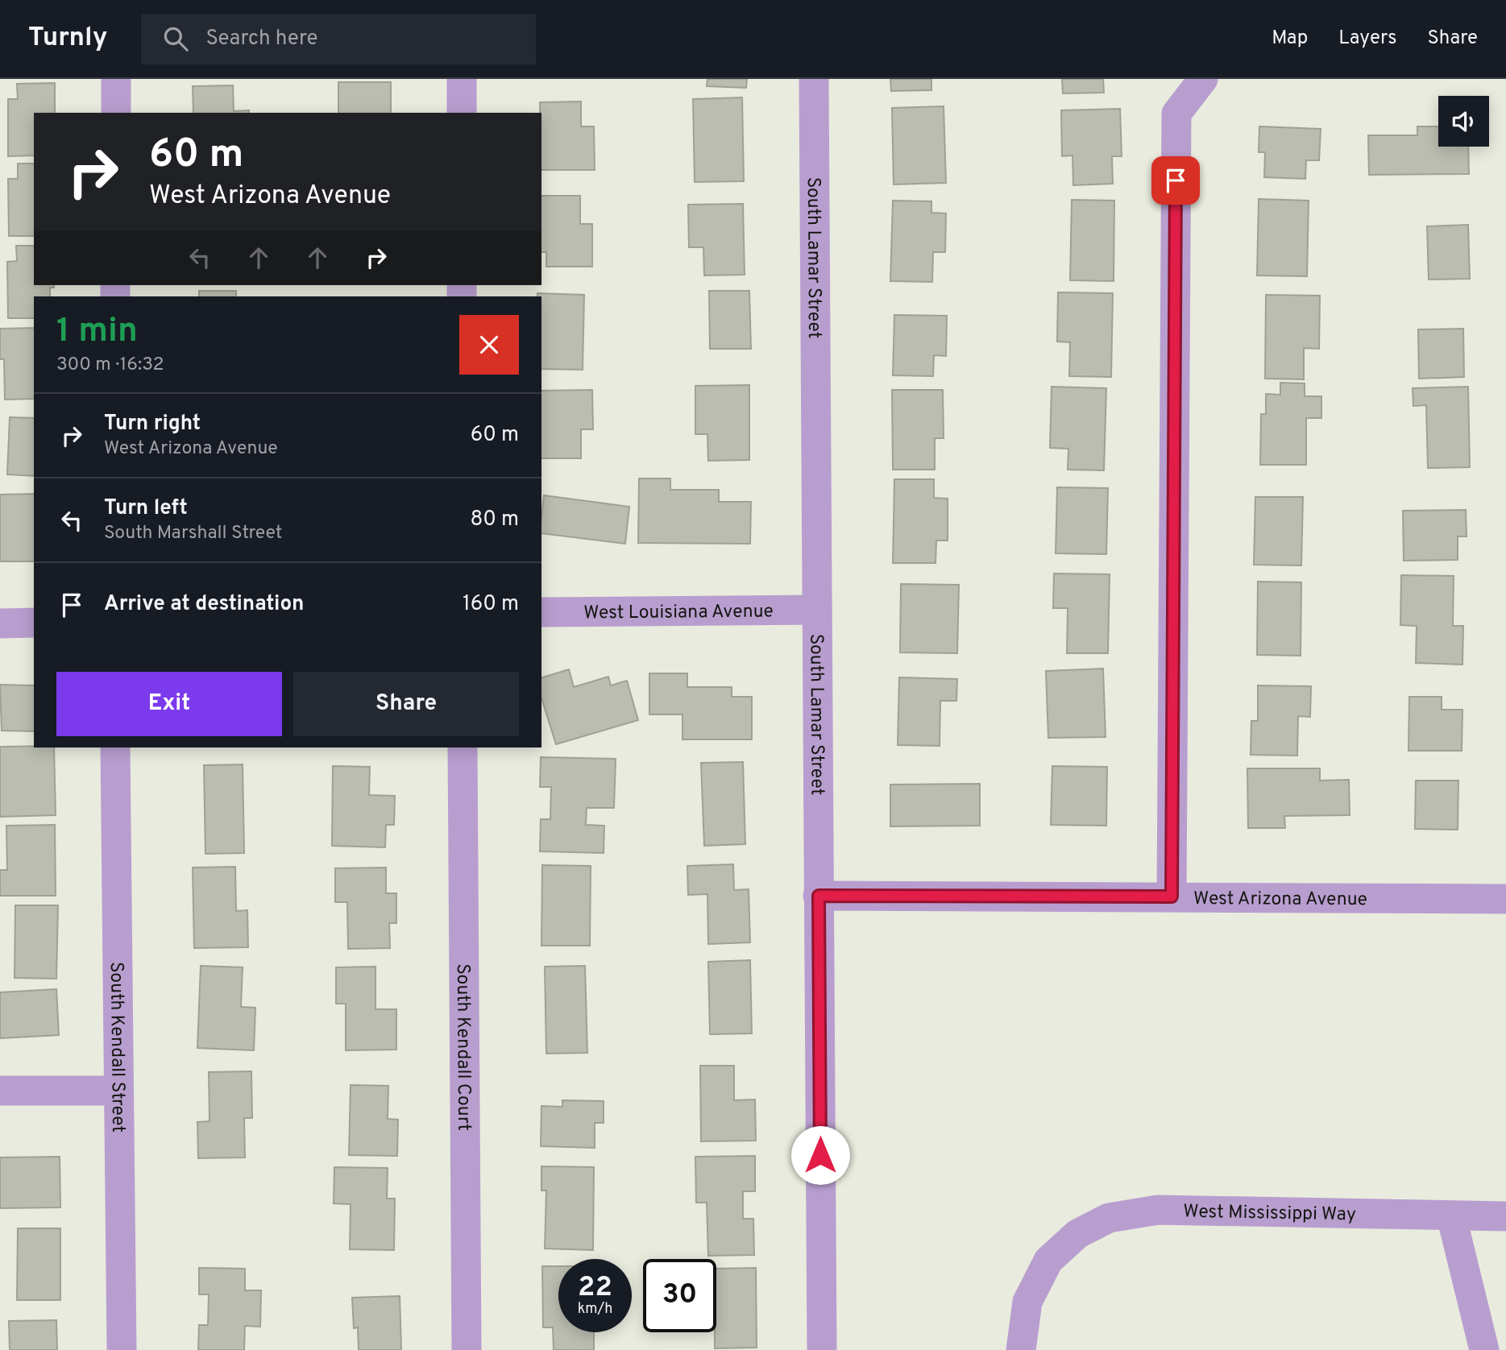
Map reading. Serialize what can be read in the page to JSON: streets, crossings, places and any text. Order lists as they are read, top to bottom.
{
  "streets": {
    "street": [
      "South Lamar Street",
      "West Louisiana Avenue",
      "West Arizona Avenue",
      "South Kendall Street",
      "South Kendall Court",
      "West Mississippi Way"
    ]
  },
  "crossings": [
    ["South Lamar Street", "West Louisiana Avenue"],
    ["South Lamar Street", "West Arizona Avenue"]
  ],
  "page": {
    "header": "Turnly",
    "search": "Search here",
    "nav": ["Map", "Layers", "Share"],
    "turn": ["60 m", "West Arizona Avenue"],
    "heading": ["1 min", "300 m · 16:32"],
    "list": [
      {
        "name": "Turn right",
        "note": "West Arizona Avenue",
        "value": "60 m"
      },
      {
        "name": "Turn left",
        "note": "South Marshall Street",
        "value": "80 m"
      },
      {
        "name": "Arrive at destination",
        "value": "160 m"
      }
    ],
    "buttons": ["Exit", "Share"],
    "speed": "22 km/h",
    "limit": "30"
  }
}
